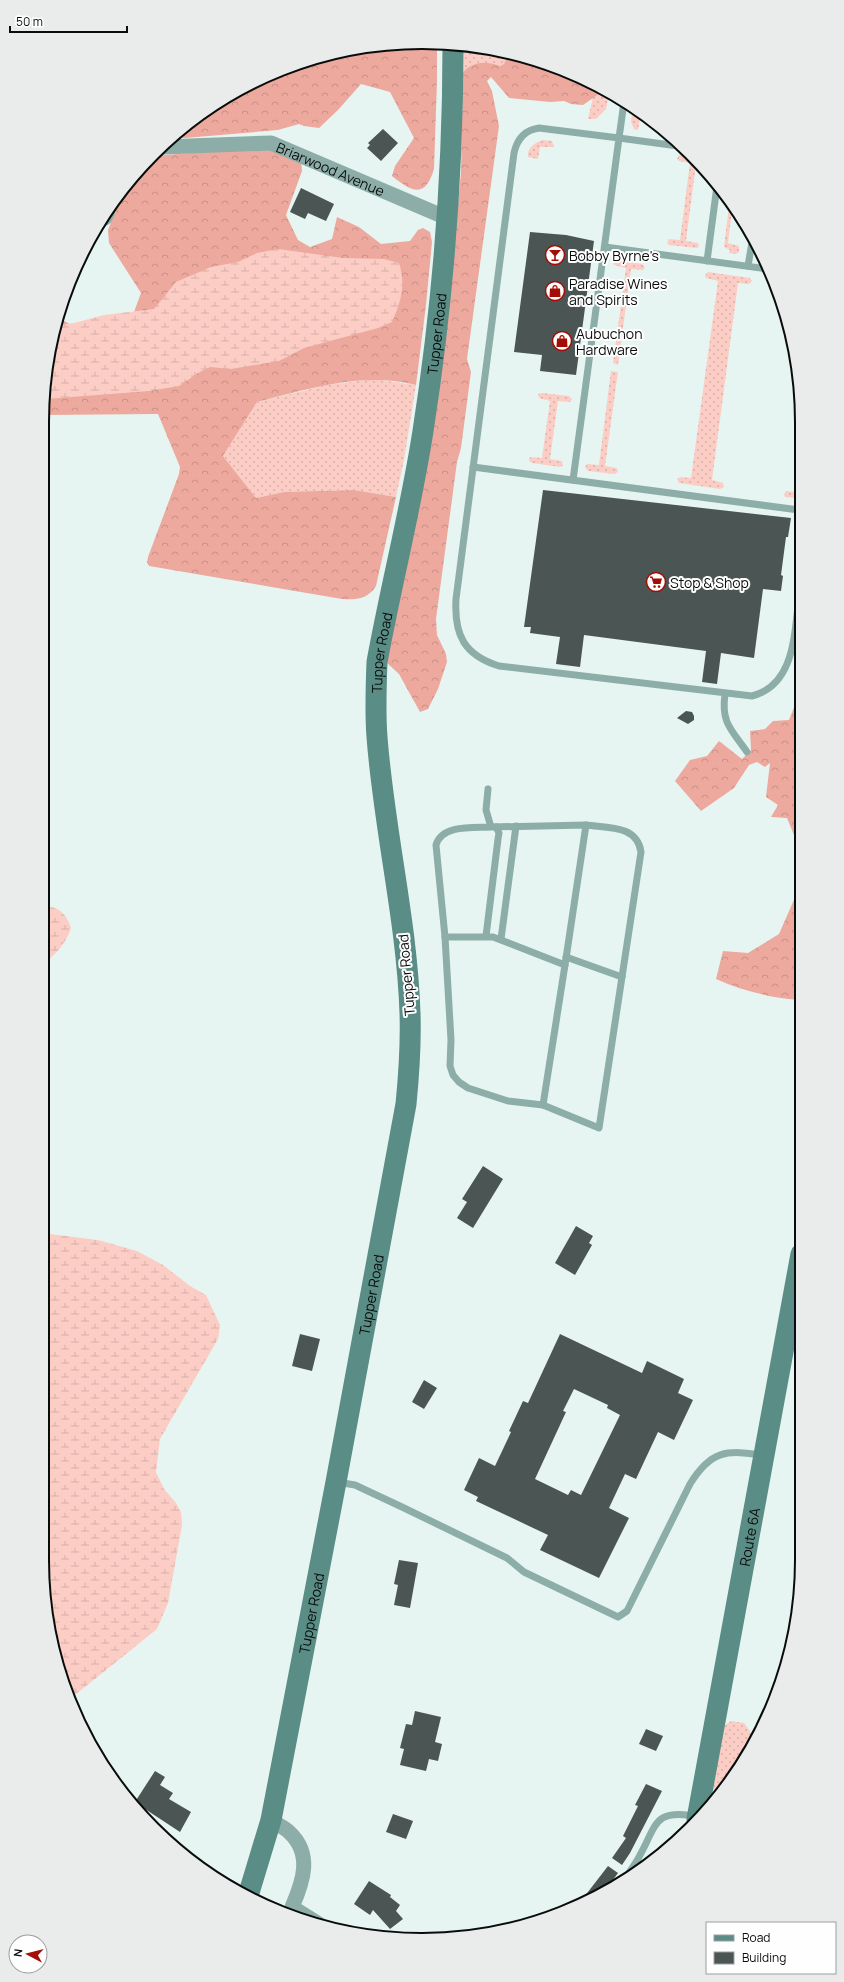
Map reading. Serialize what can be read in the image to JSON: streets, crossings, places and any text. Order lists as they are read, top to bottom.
{
  "streets": {
    "main road": ["Tupper Road", "Route 6A"],
    "street": ["Briarwood Avenue"]
  },
  "crossings": [
    ["Briarwood Avenue", "Tupper Road"]
  ],
  "places": {
    "bar": ["Bobby Byrne's"],
    "shop": ["Paradise Wines and Spirits", "Aubuchon Hardware"],
    "supermarket": ["Stop & Shop"]
  },
  "legend": ["Road", "Building"],
  "scale_bar": "50 m",
  "north": "left"
}
